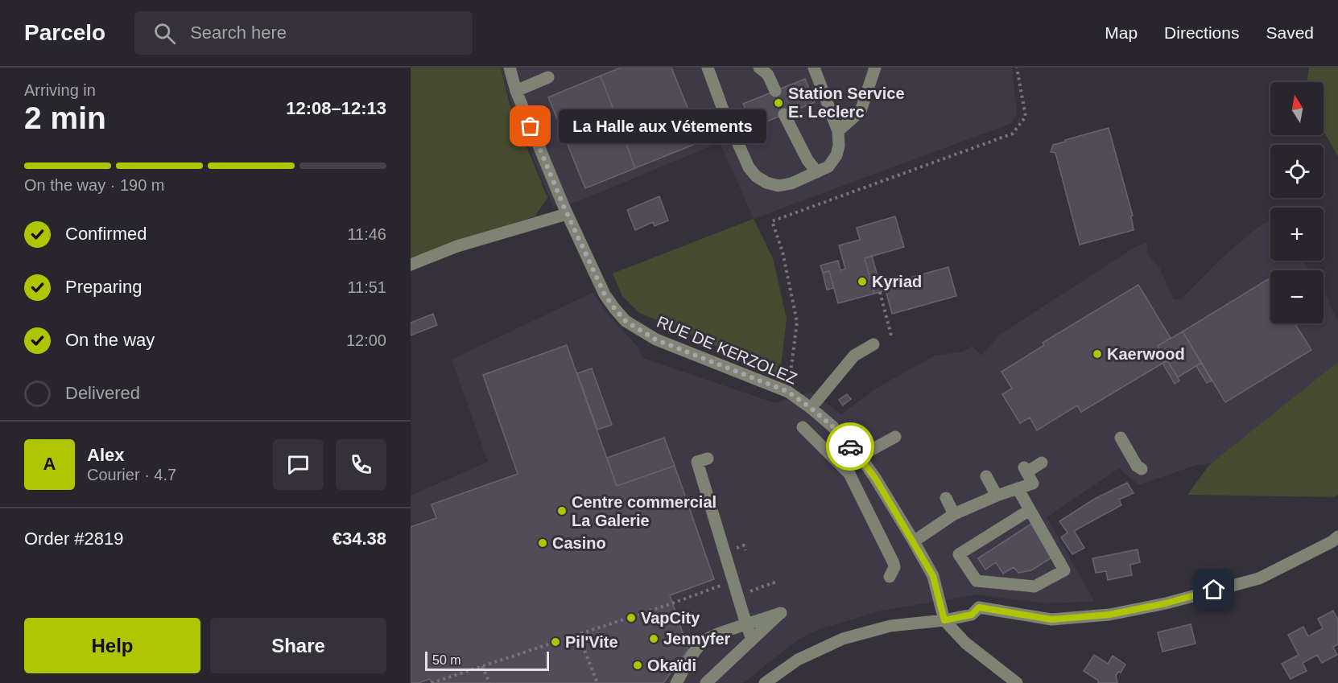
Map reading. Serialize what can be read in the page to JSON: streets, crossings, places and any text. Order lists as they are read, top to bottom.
{
  "streets": {
    "street": ["RUE DE KERZOLEZ"]
  },
  "places": [
    "Station Service E. Leclerc",
    "La Halle aux Vétements",
    "Kyriad",
    "Kaerwood",
    "Centre commercial La Galerie",
    "Casino",
    "VapCity",
    "Jennyfer",
    "Pil'Vite",
    "Okaïdi"
  ],
  "scale_bar": "50 m",
  "north": "top",
  "page": {
    "header": "Parcelo",
    "search": "Search here",
    "nav": ["Map", "Directions", "Saved"],
    "heading": ["2 min", "Arriving in", "12:08–12:13"],
    "panel": [
      "Alex",
      "Courier · 4.7",
      "Order #2819",
      "€34.38"
    ],
    "map_buttons": ["+", "−"],
    "bubble": "La Halle aux Vétements",
    "bar": "On the way · 190 m",
    "list": [
      ["Confirmed", "11:46"],
      ["Preparing", "11:51"],
      ["On the way", "12:00"],
      "Delivered"
    ],
    "round": "A",
    "buttons": ["Help", "Share"],
    "scale": "50 m"
  }
}
